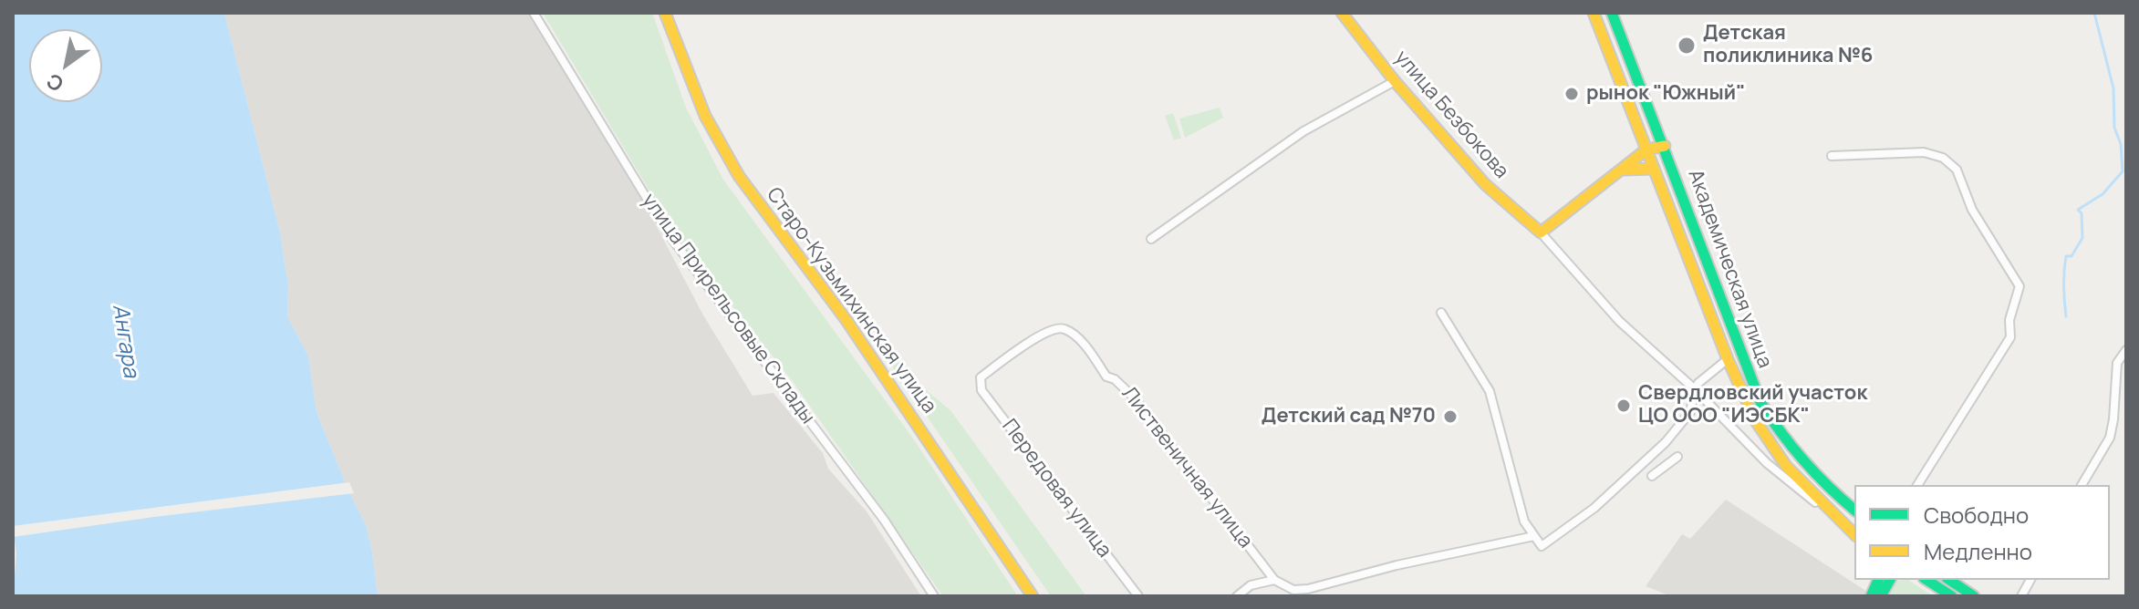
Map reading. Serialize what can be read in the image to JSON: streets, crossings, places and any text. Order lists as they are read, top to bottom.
{
  "streets": {
    "main road": ["улица Безбокова", "Академическая улица", "Старо-Кузьмихинская улица"],
    "street": ["улица Прирельсовые Склады", "Лиственичная улица", "Передовая улица"]
  },
  "crossings": [
    ["Лиственичная улица", "Передовая улица"]
  ],
  "water": ["Ангара"],
  "places": [
    "Детская поликлиника №6",
    "рынок \"Южный\"",
    "Свердловский участок ЦО ООО \"ИЭСБК\"",
    "Детский сад №70"
  ],
  "legend": ["Свободно", "Медленно"],
  "north": "bottom left"
}
